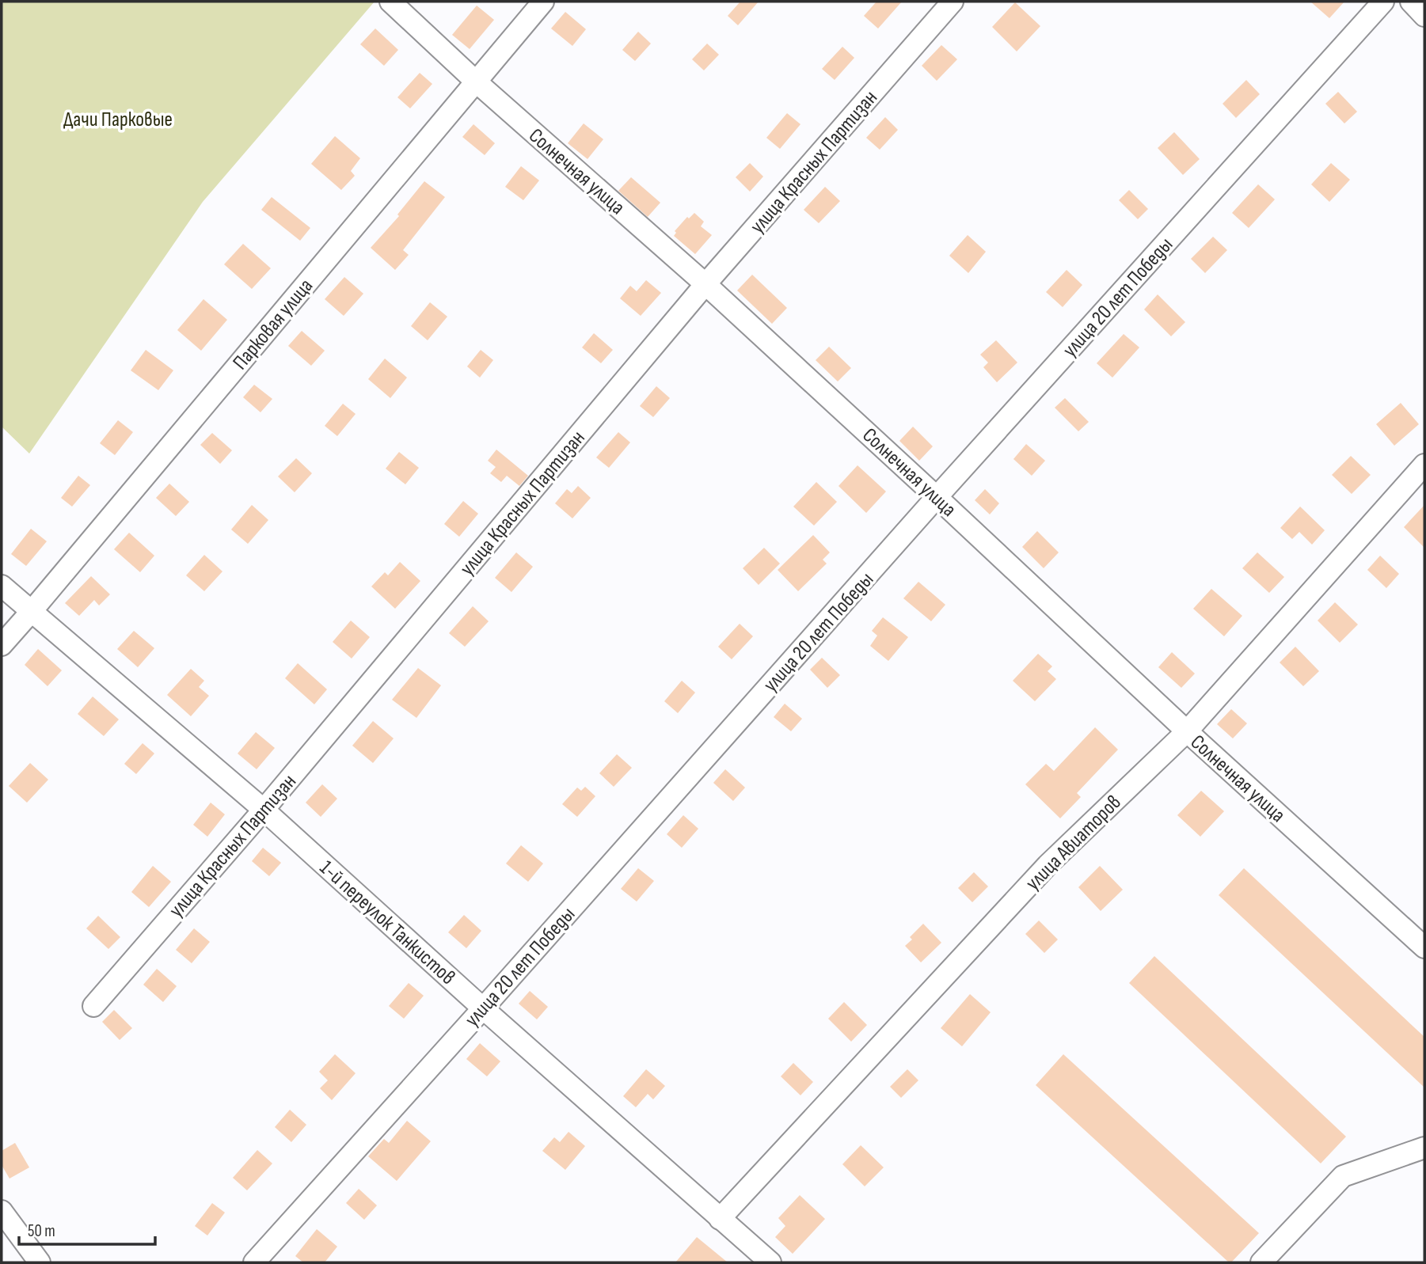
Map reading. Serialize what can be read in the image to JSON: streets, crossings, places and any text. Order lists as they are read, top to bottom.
{
  "streets": {
    "street": [
      "улица Красных Партизан",
      "Солнечная улица",
      "улица 20 лет Победы",
      "Парковая улица",
      "улица Авиаторов",
      "1-й переулок Танкистов"
    ]
  },
  "crossings": [
    ["улица Красных Партизан", "Солнечная улица"],
    ["улица Красных Партизан", "1-й переулок Танкистов"],
    ["Солнечная улица", "улица 20 лет Победы"],
    ["Солнечная улица", "Парковая улица"],
    ["Солнечная улица", "улица Авиаторов"],
    ["улица 20 лет Победы", "1-й переулок Танкистов"],
    ["Парковая улица", "1-й переулок Танкистов"],
    ["улица Авиаторов", "1-й переулок Танкистов"]
  ],
  "parks": ["Дачи Парковые"],
  "scale_bar": "50 m"
}
